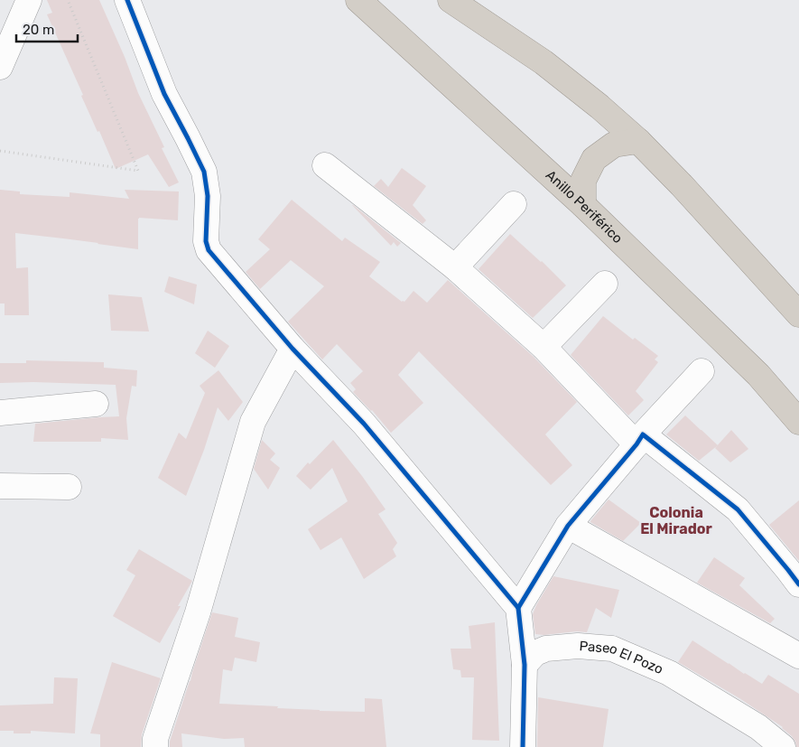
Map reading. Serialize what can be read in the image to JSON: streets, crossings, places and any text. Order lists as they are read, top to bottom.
{
  "streets": {
    "highway": ["Anillo Periférico"],
    "street": ["Paseo El Pozo"]
  },
  "districts": ["Colonia El Mirador"],
  "scale_bar": "20 m"
}
